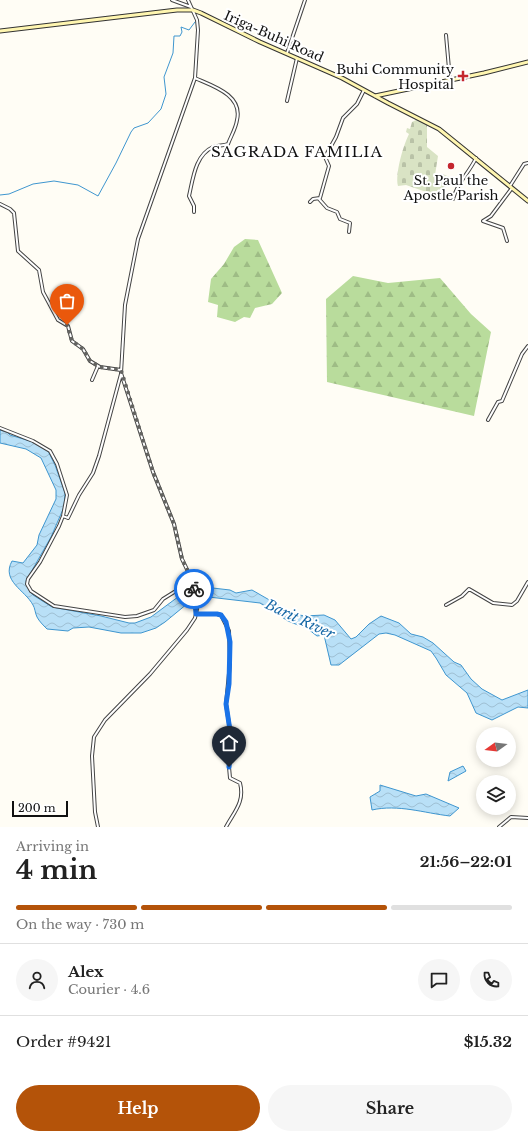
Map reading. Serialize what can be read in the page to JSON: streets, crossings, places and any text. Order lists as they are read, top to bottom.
{
  "streets": {
    "main road": ["Iriga-Buhi Road"]
  },
  "districts": ["SAGRADA FAMILIA"],
  "water": ["Barit River"],
  "places": {
    "health": ["Buhi Community Hospital"],
    "other": ["St. Paul the Apostle Parish"]
  },
  "scale_bar": "200 m",
  "north": "left",
  "page": {
    "scale": "200 m",
    "heading": ["4 min", "Arriving in", "21:56–22:01"],
    "panel": [
      "Alex",
      "Courier · 4.6",
      "Order #9421",
      "$15.32"
    ],
    "bar": "On the way · 730 m",
    "buttons": ["Help", "Share"]
  }
}
